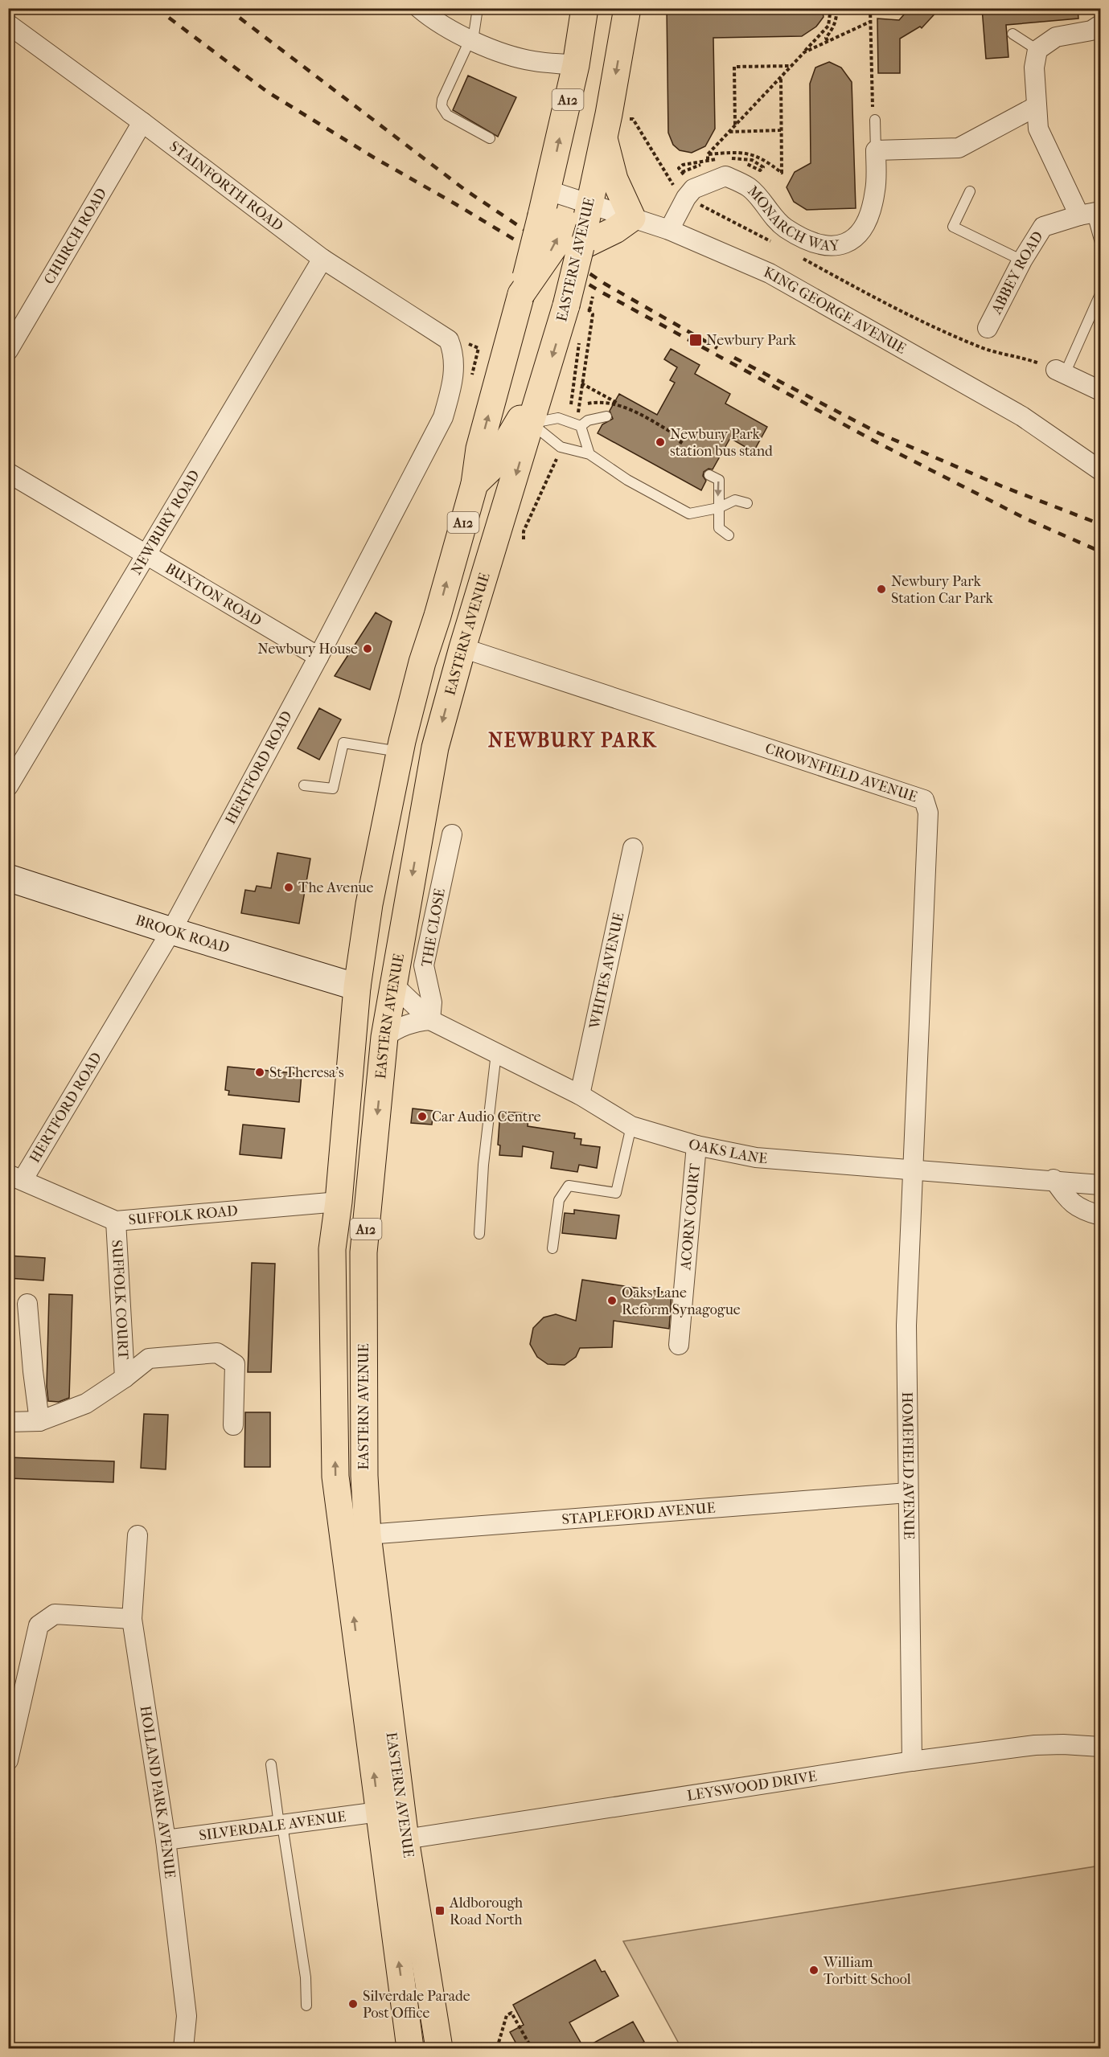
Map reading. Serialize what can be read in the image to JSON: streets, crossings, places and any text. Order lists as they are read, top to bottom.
{
  "streets": {
    "highway": ["A12", "EASTERN AVENUE"],
    "street": [
      "STAINFORTH ROAD",
      "MONARCH WAY",
      "CHURCH ROAD",
      "ABBEY ROAD",
      "KING GEORGE AVENUE",
      "NEWBURY ROAD",
      "BUXTON ROAD",
      "HERTFORD ROAD",
      "CROWNFIELD AVENUE",
      "THE CLOSE",
      "BROOK ROAD",
      "WHITES AVENUE",
      "OAKS LANE",
      "SUFFOLK ROAD",
      "ACORN COURT",
      "SUFFOLK COURT",
      "HOMEFIELD AVENUE",
      "STAPLEFORD AVENUE",
      "LEYSWOOD DRIVE",
      "HOLLAND PARK AVENUE",
      "SILVERDALE AVENUE"
    ]
  },
  "crossings": [
    ["STAINFORTH ROAD", "CHURCH ROAD"],
    ["STAINFORTH ROAD", "NEWBURY ROAD"],
    ["STAINFORTH ROAD", "HERTFORD ROAD"],
    ["MONARCH WAY", "KING GEORGE AVENUE"],
    ["EASTERN AVENUE", "KING GEORGE AVENUE"],
    ["EASTERN AVENUE", "CROWNFIELD AVENUE"],
    ["EASTERN AVENUE", "BROOK ROAD"],
    ["EASTERN AVENUE", "OAKS LANE"],
    ["EASTERN AVENUE", "SUFFOLK ROAD"],
    ["EASTERN AVENUE", "STAPLEFORD AVENUE"],
    ["EASTERN AVENUE", "LEYSWOOD DRIVE"],
    ["EASTERN AVENUE", "SILVERDALE AVENUE"],
    ["NEWBURY ROAD", "BUXTON ROAD"],
    ["BUXTON ROAD", "HERTFORD ROAD"],
    ["HERTFORD ROAD", "BROOK ROAD"],
    ["HERTFORD ROAD", "SUFFOLK ROAD"],
    ["CROWNFIELD AVENUE", "OAKS LANE"],
    ["CROWNFIELD AVENUE", "HOMEFIELD AVENUE"],
    ["THE CLOSE", "OAKS LANE"],
    ["WHITES AVENUE", "OAKS LANE"],
    ["OAKS LANE", "ACORN COURT"],
    ["OAKS LANE", "HOMEFIELD AVENUE"],
    ["SUFFOLK ROAD", "SUFFOLK COURT"],
    ["HOMEFIELD AVENUE", "STAPLEFORD AVENUE"],
    ["HOMEFIELD AVENUE", "LEYSWOOD DRIVE"],
    ["HOLLAND PARK AVENUE", "SILVERDALE AVENUE"]
  ],
  "districts": ["NEWBURY PARK"],
  "places": {
    "transit": ["Newbury Park", "Aldborough Road North"],
    "other": [
      "Newbury Park station bus stand",
      "Newbury Park Station Car Park",
      "Newbury House",
      "The Avenue",
      "St Theresa's",
      "Car Audio Centre",
      "Oaks Lane Reform Synagogue",
      "William Torbitt School",
      "Silverdale Parade Post Office"
    ]
  }
}
